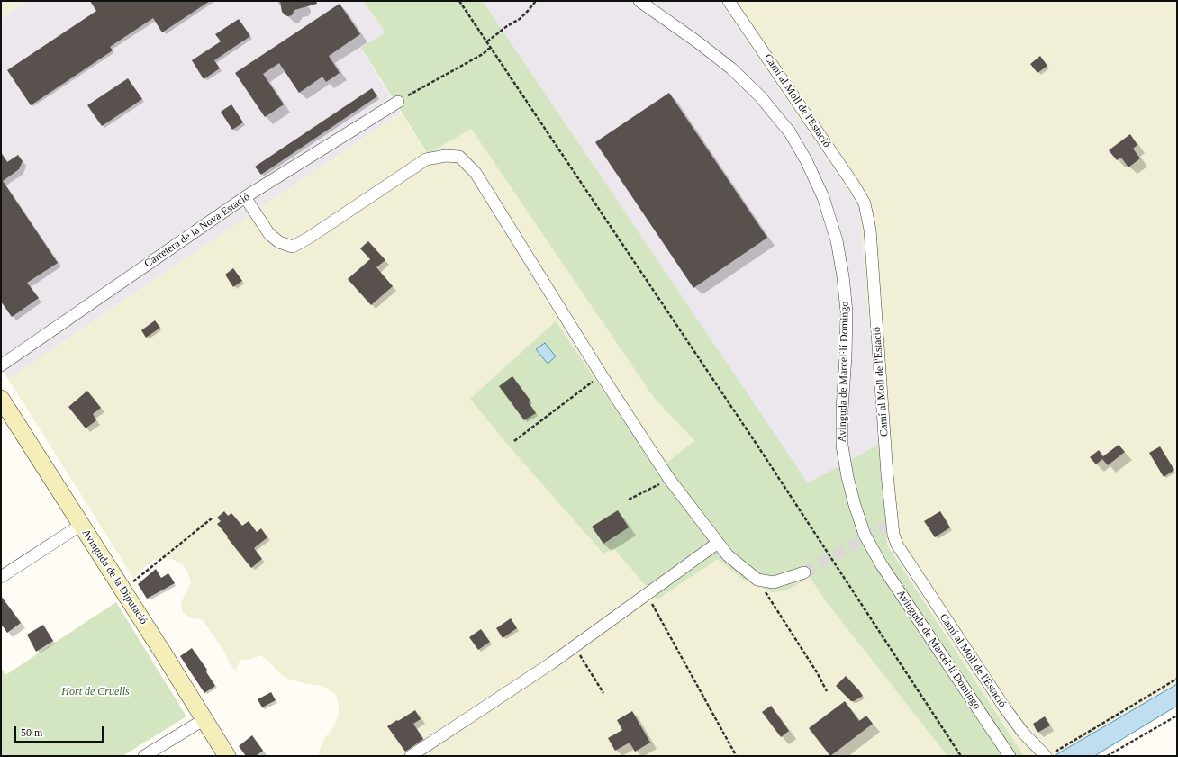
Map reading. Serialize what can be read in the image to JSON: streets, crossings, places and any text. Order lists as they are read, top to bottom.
{
  "streets": {
    "street": [
      "Camí al Moll de l'Estació",
      "Carretera de la Nova Estació",
      "Avinguda de Marcel·lí Domingo",
      "Avinguda de la Diputació"
    ]
  },
  "parks": ["Hort de Cruells"],
  "scale_bar": "50 m"
}
